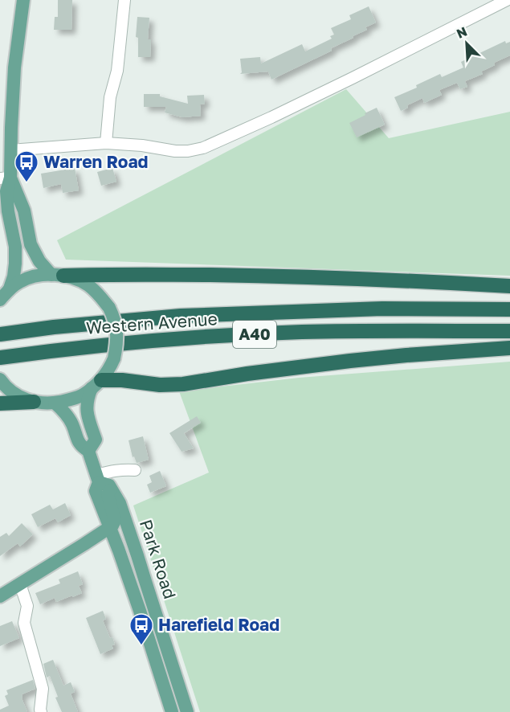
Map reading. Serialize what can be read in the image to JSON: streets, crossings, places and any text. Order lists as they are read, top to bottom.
{
  "streets": {
    "highway": ["Western Avenue", "A40"],
    "main road": ["Park Road"]
  },
  "places": {
    "bus stop": ["Warren Road", "Harefield Road"]
  },
  "north": "top left"
}
